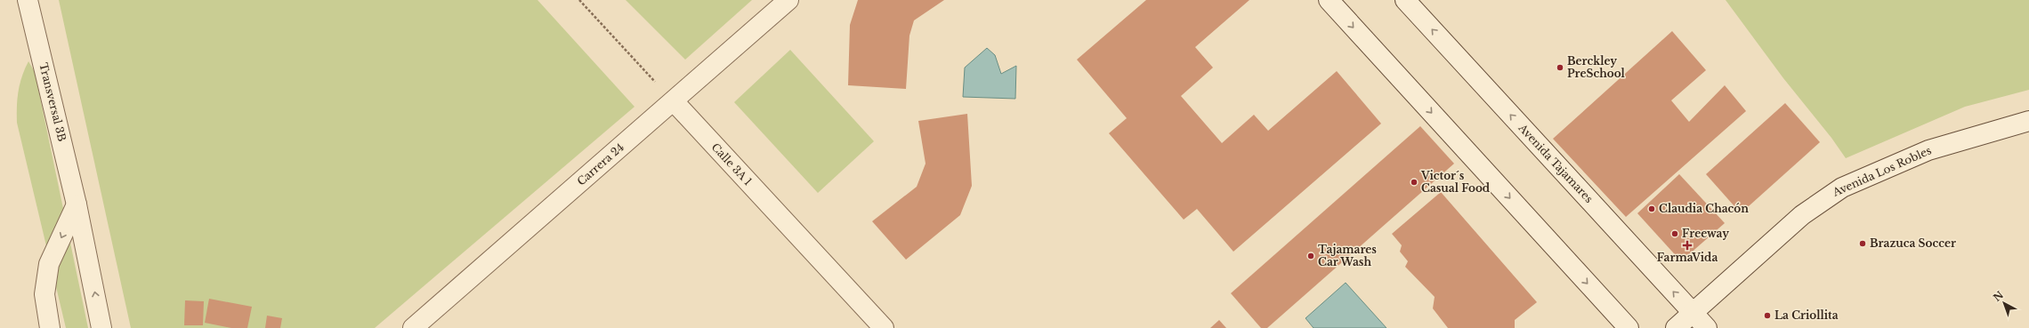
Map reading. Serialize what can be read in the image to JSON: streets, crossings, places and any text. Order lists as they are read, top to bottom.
{
  "streets": {
    "street": [
      "Transversal 3B",
      "Avenida Tajamares",
      "Carrera 24",
      "Calle 3A 1",
      "Avenida Los Robles"
    ]
  },
  "crossings": [
    ["Avenida Tajamares", "Avenida Los Robles"],
    ["Carrera 24", "Calle 3A 1"]
  ],
  "one_way": ["Transversal 3B"],
  "places": {
    "other": [
      "Berckley PreSchool",
      "Victor´s Casual Food",
      "Claudia Chacón",
      "Freeway",
      "Brazuca Soccer",
      "Tajamares Car Wash",
      "La Criollita"
    ],
    "health": ["FarmaVida"]
  },
  "north": "top left"
}
